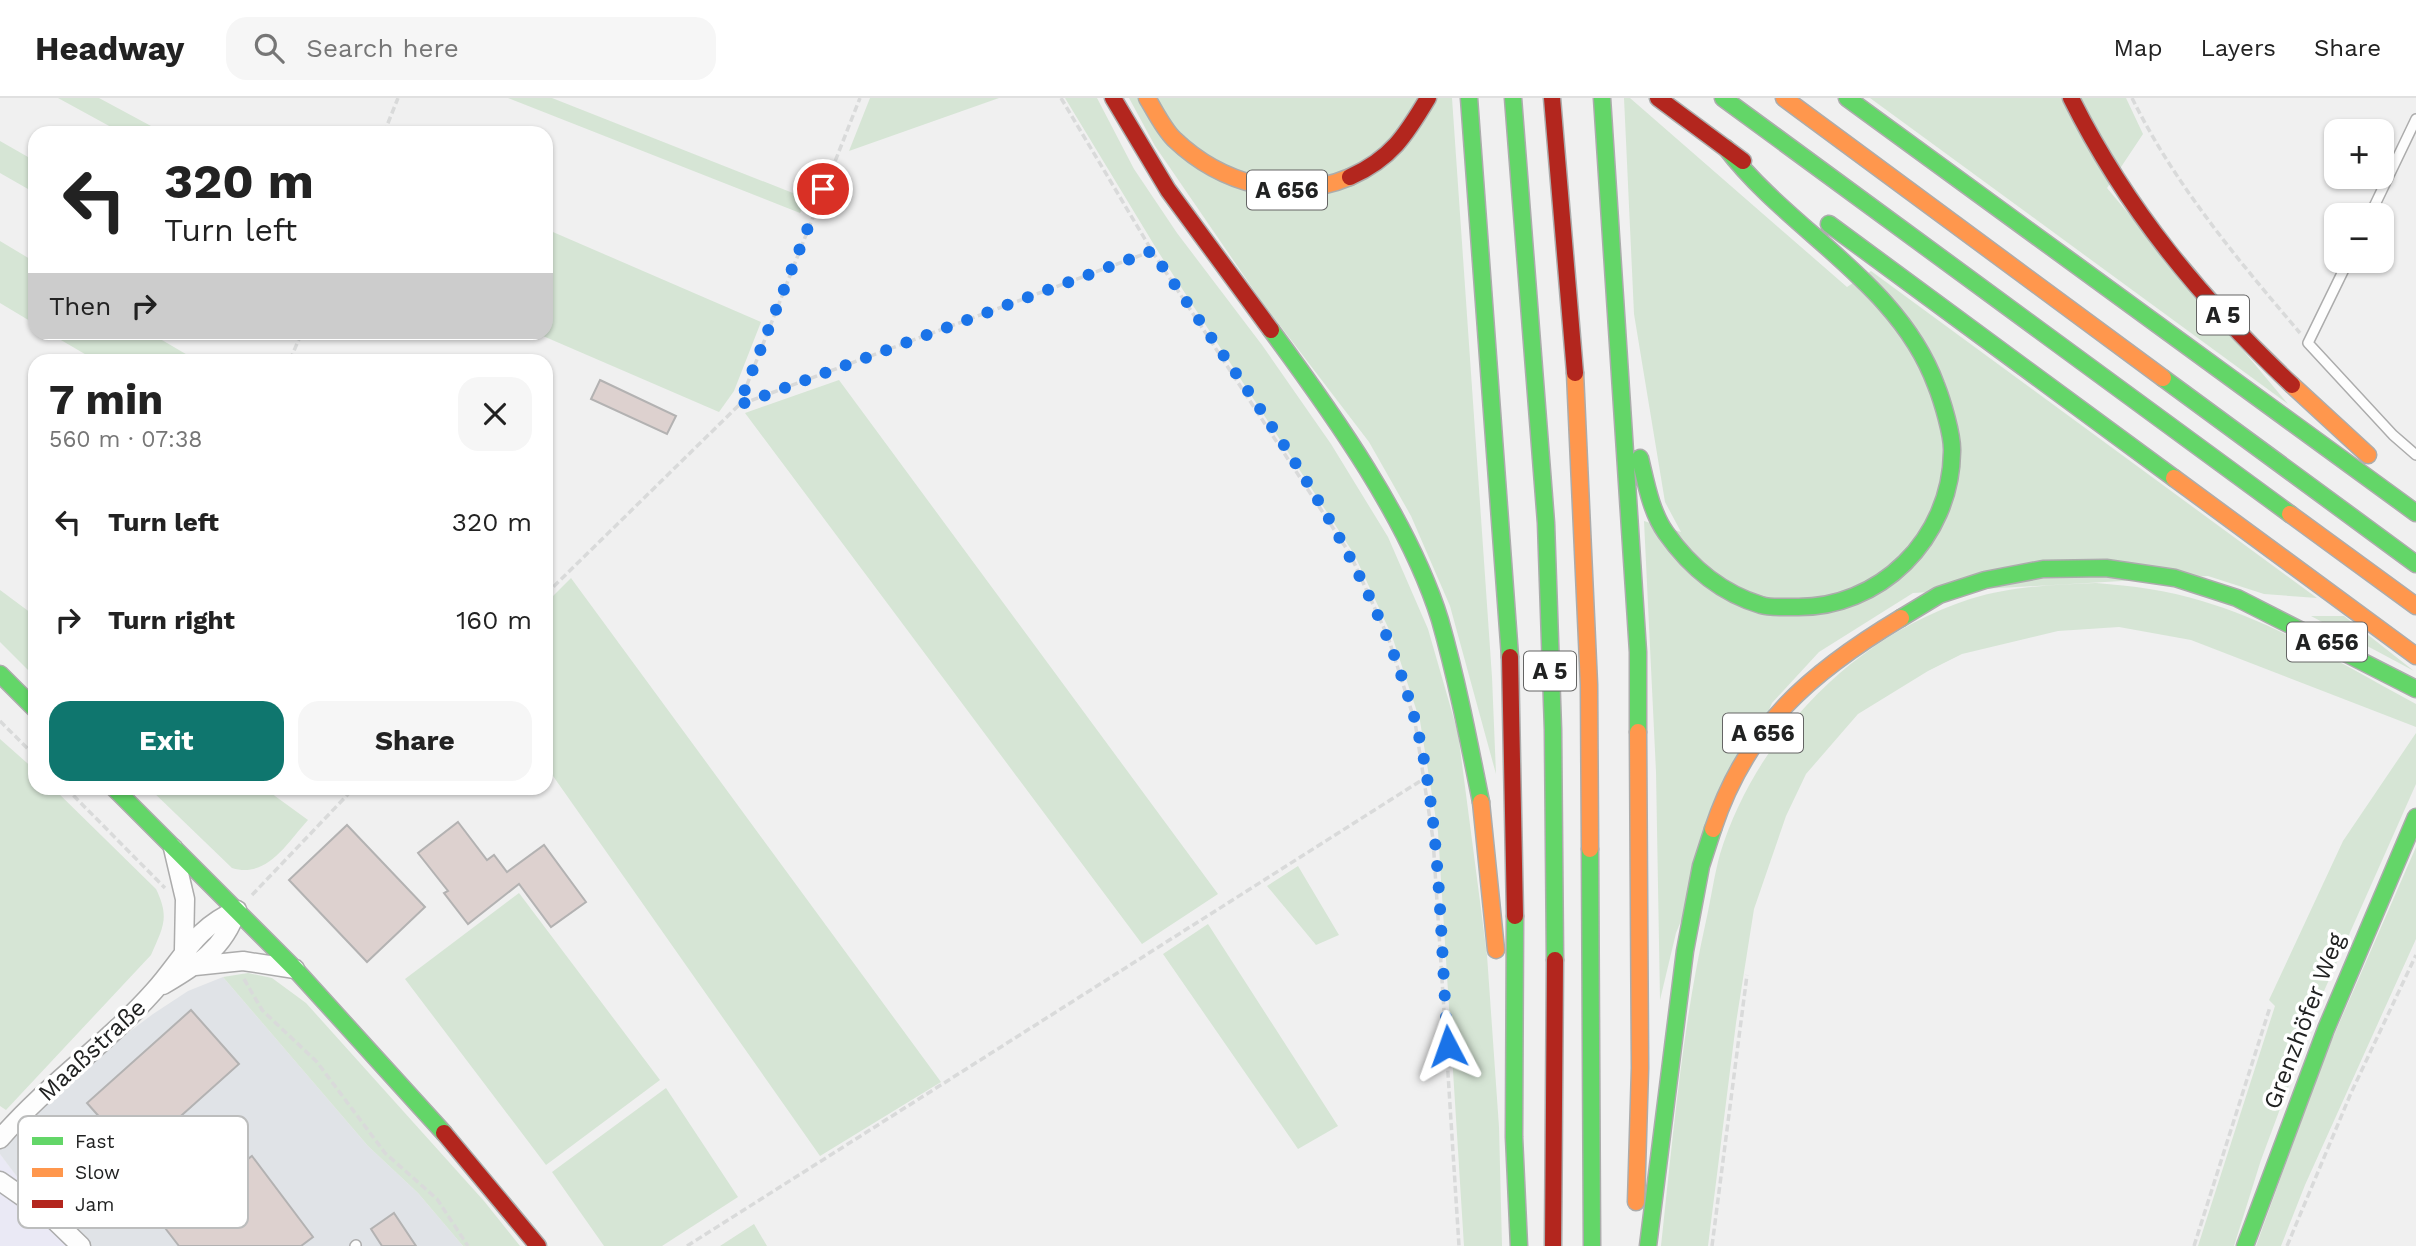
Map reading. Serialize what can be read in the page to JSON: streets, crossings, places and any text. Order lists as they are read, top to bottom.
{
  "streets": {
    "main road": ["A 656", "A 5", "Grenzhöfer Weg"],
    "street": ["Maaßstraße"]
  },
  "legend": ["Fast", "Slow", "Jam"],
  "page": {
    "header": "Headway",
    "search": "Search here",
    "nav": ["Map", "Layers", "Share"],
    "map_buttons": ["+", "−"],
    "turn": ["320 m", "Turn left"],
    "then": "Then",
    "heading": ["7 min", "560 m · 07:38"],
    "list": [
      {
        "name": "Turn left",
        "value": "320 m"
      },
      {
        "name": "Turn right",
        "value": "160 m"
      }
    ],
    "buttons": ["Exit", "Share"]
  }
}
